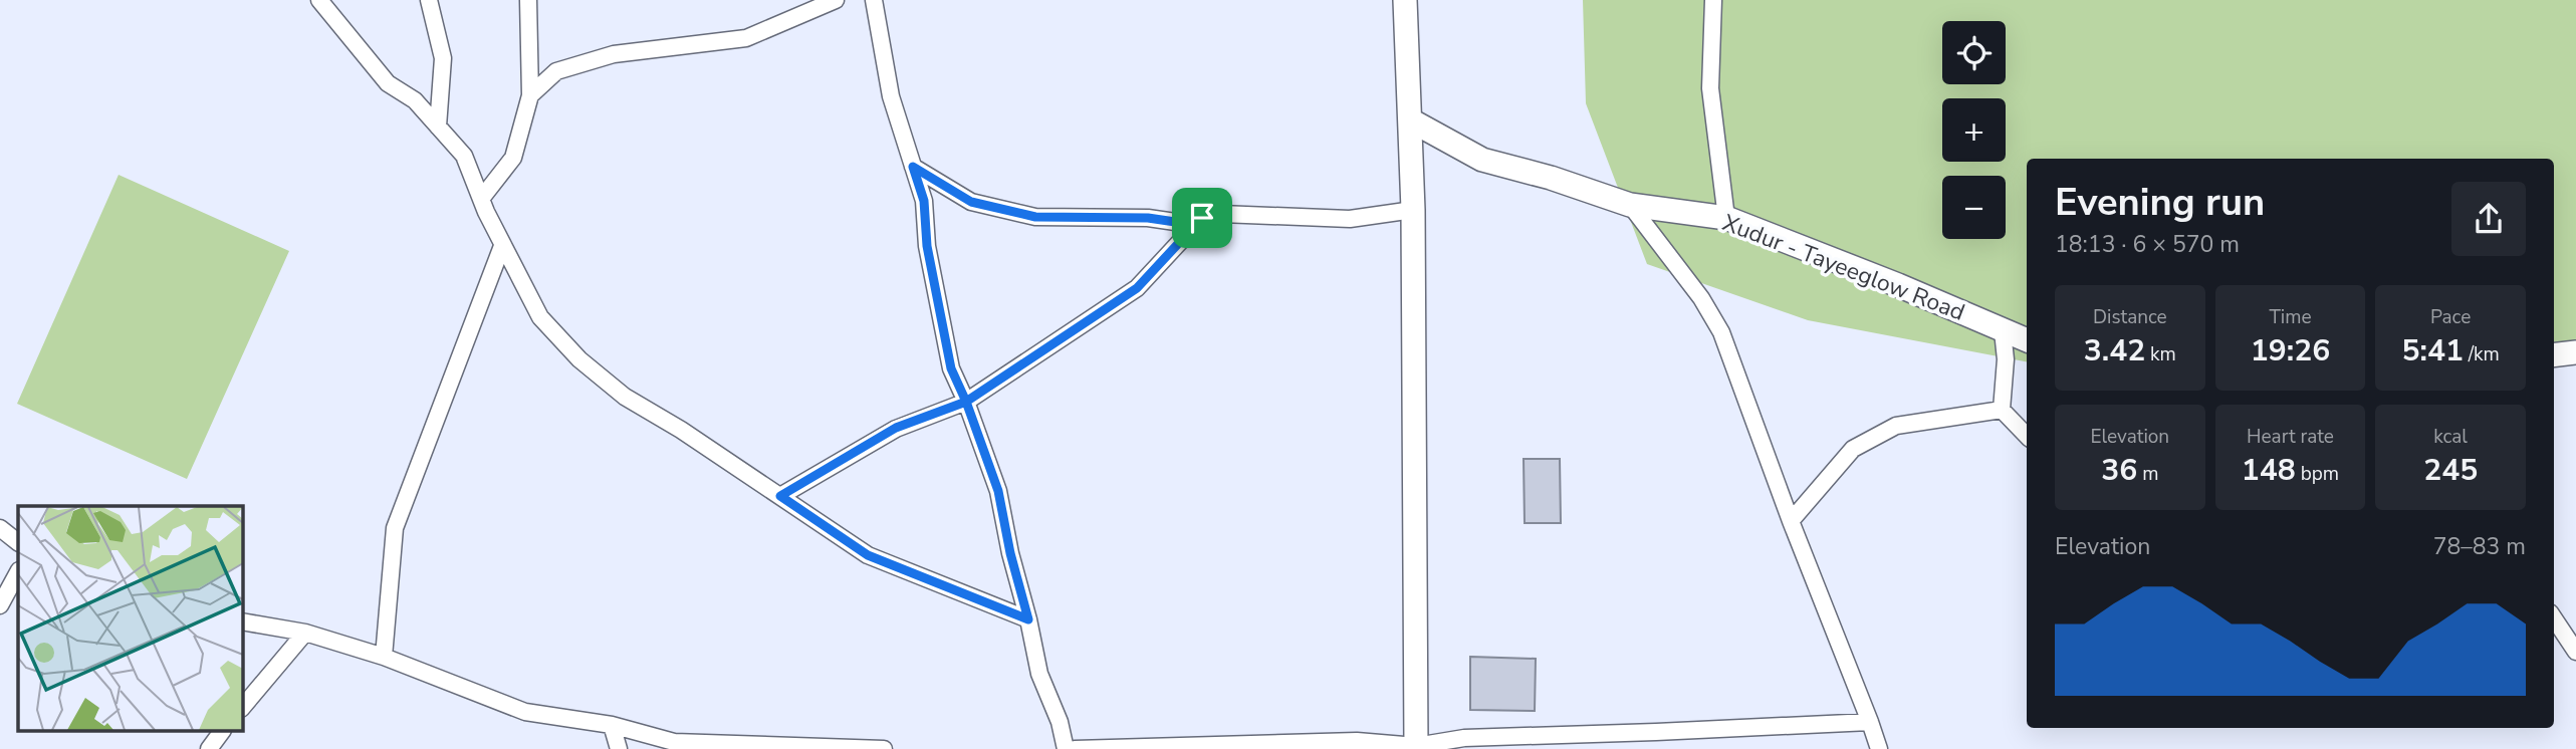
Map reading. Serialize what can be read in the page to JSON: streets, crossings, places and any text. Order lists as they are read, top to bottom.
{
  "streets": {
    "main road": ["Xudur - Tayeeglow Road"]
  },
  "page": {
    "map_buttons": ["+", "−"],
    "heading": ["Evening run", "18:13 · 6 × 570 m"],
    "stats": [
      ["Distance", "3.42 km"],
      ["Time", "19:26"],
      ["Pace", "5:41 /km"],
      ["Elevation", "36 m"],
      ["Heart rate", "148 bpm"],
      ["kcal", "245"]
    ],
    "chart": ["Elevation", "78–83 m"]
  }
}
